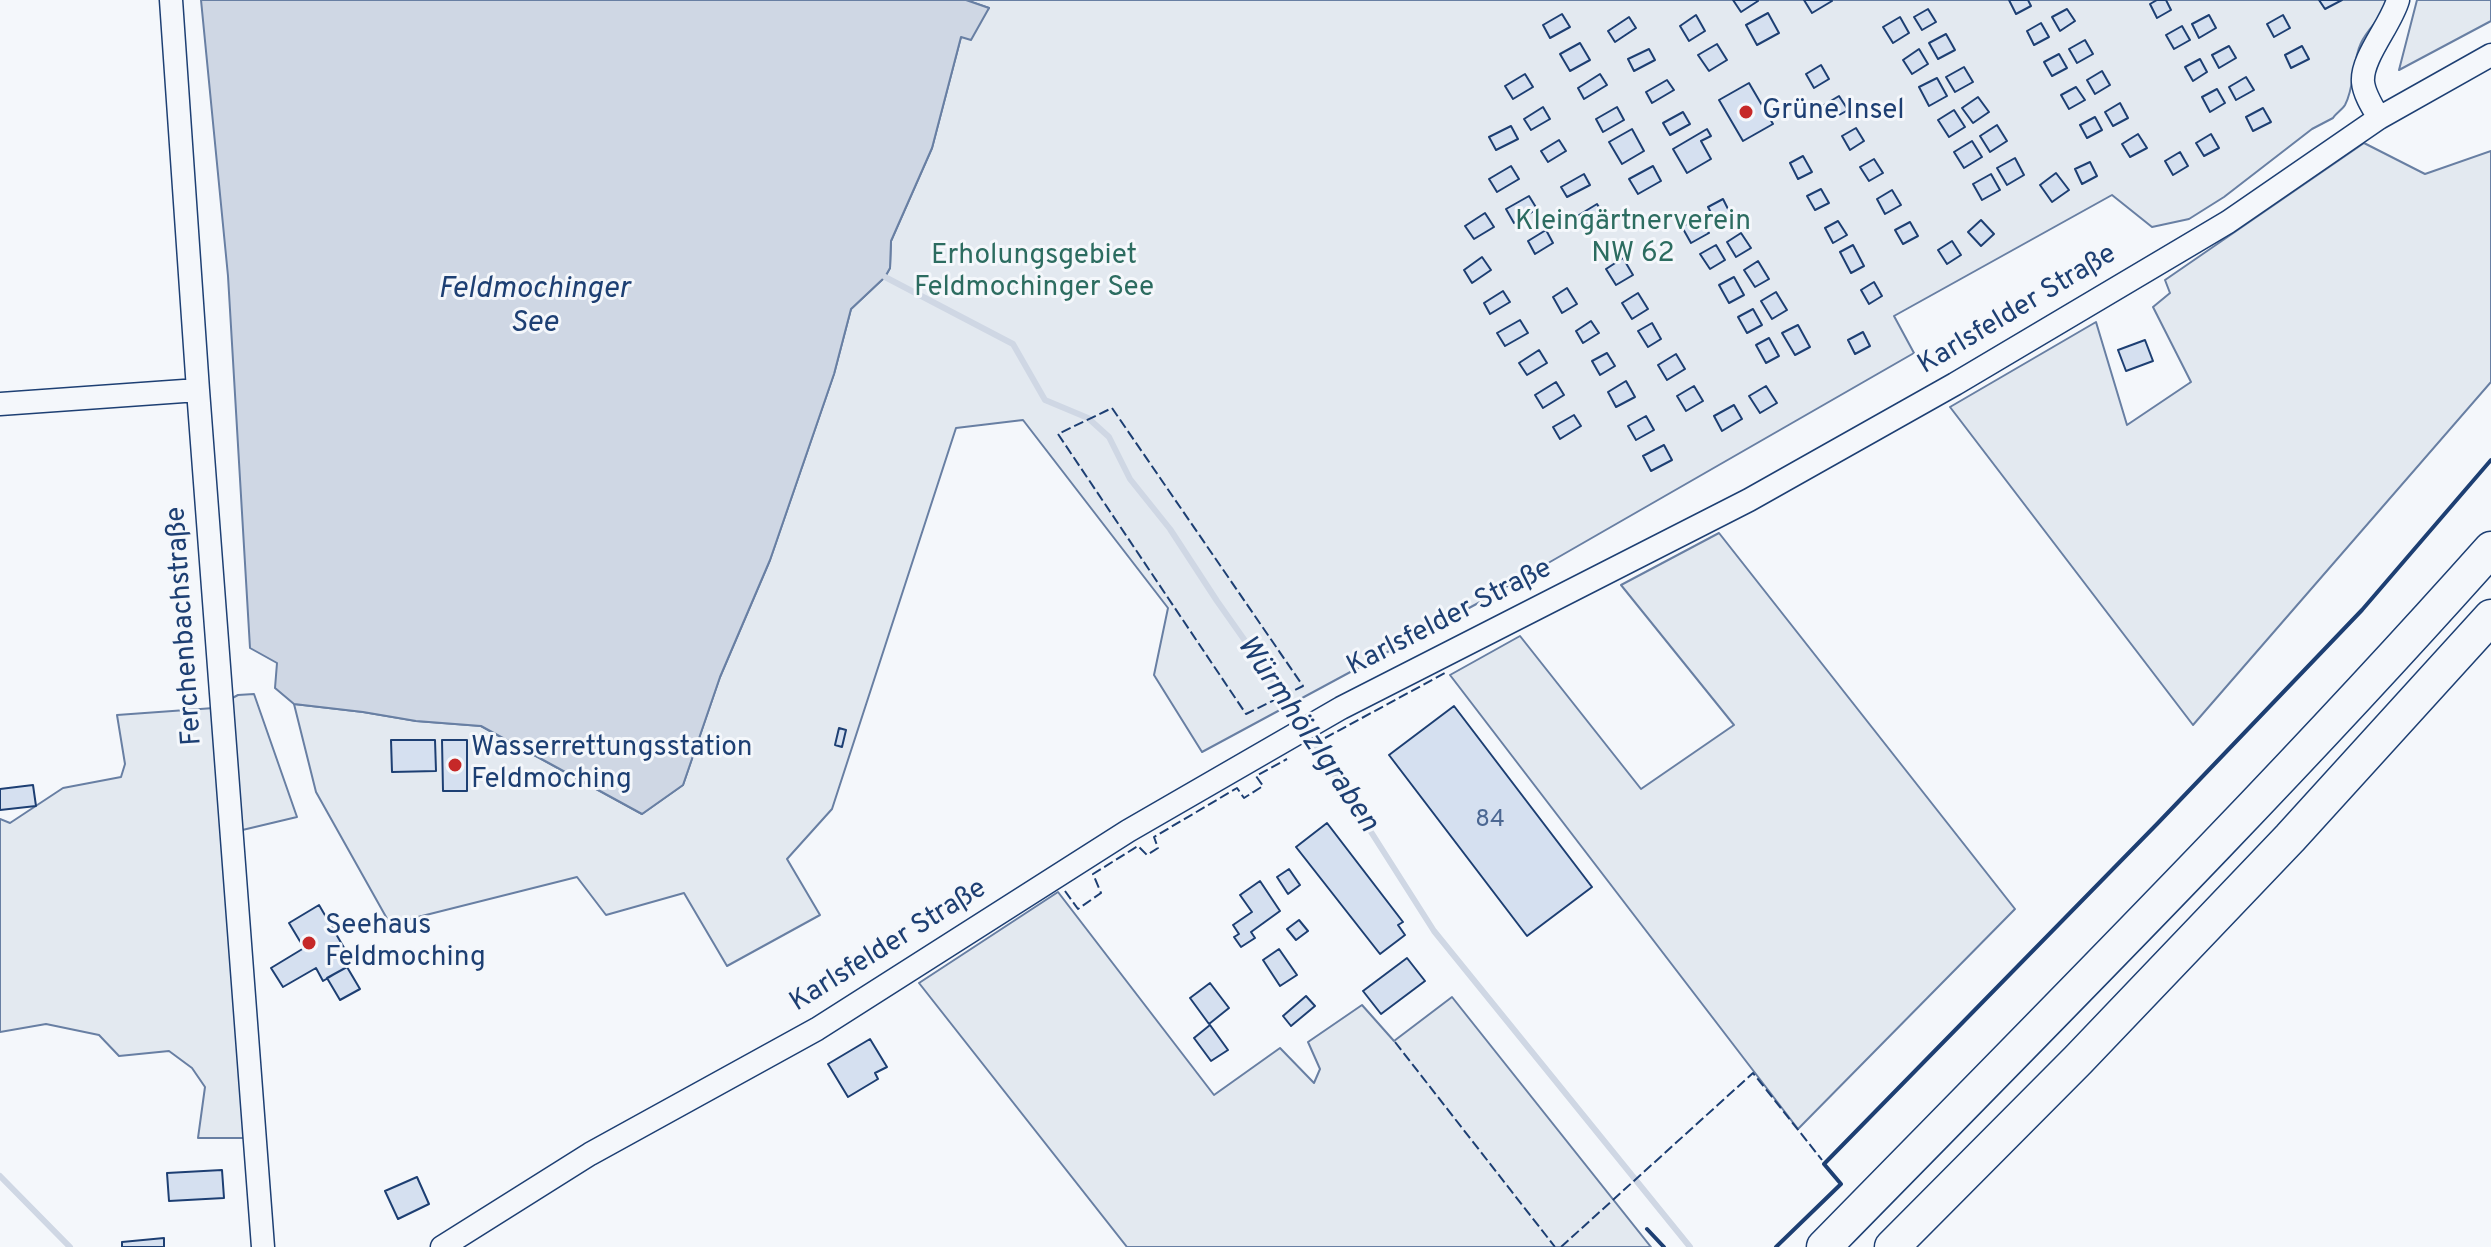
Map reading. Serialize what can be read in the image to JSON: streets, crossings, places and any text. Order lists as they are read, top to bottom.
{
  "streets": {
    "street": ["Karlsfelder Straße", "Ferchenbachstraße"]
  },
  "water": ["Feldmochinger See", "Würmhölzlgraben"],
  "parks": ["Kleingärtnerverein NW 62", "Erholungsgebiet Feldmochinger See"],
  "places": ["Grüne Insel", "Wasserrettungsstation Feldmoching", "Seehaus Feldmoching"],
  "house_numbers": ["84"]
}
